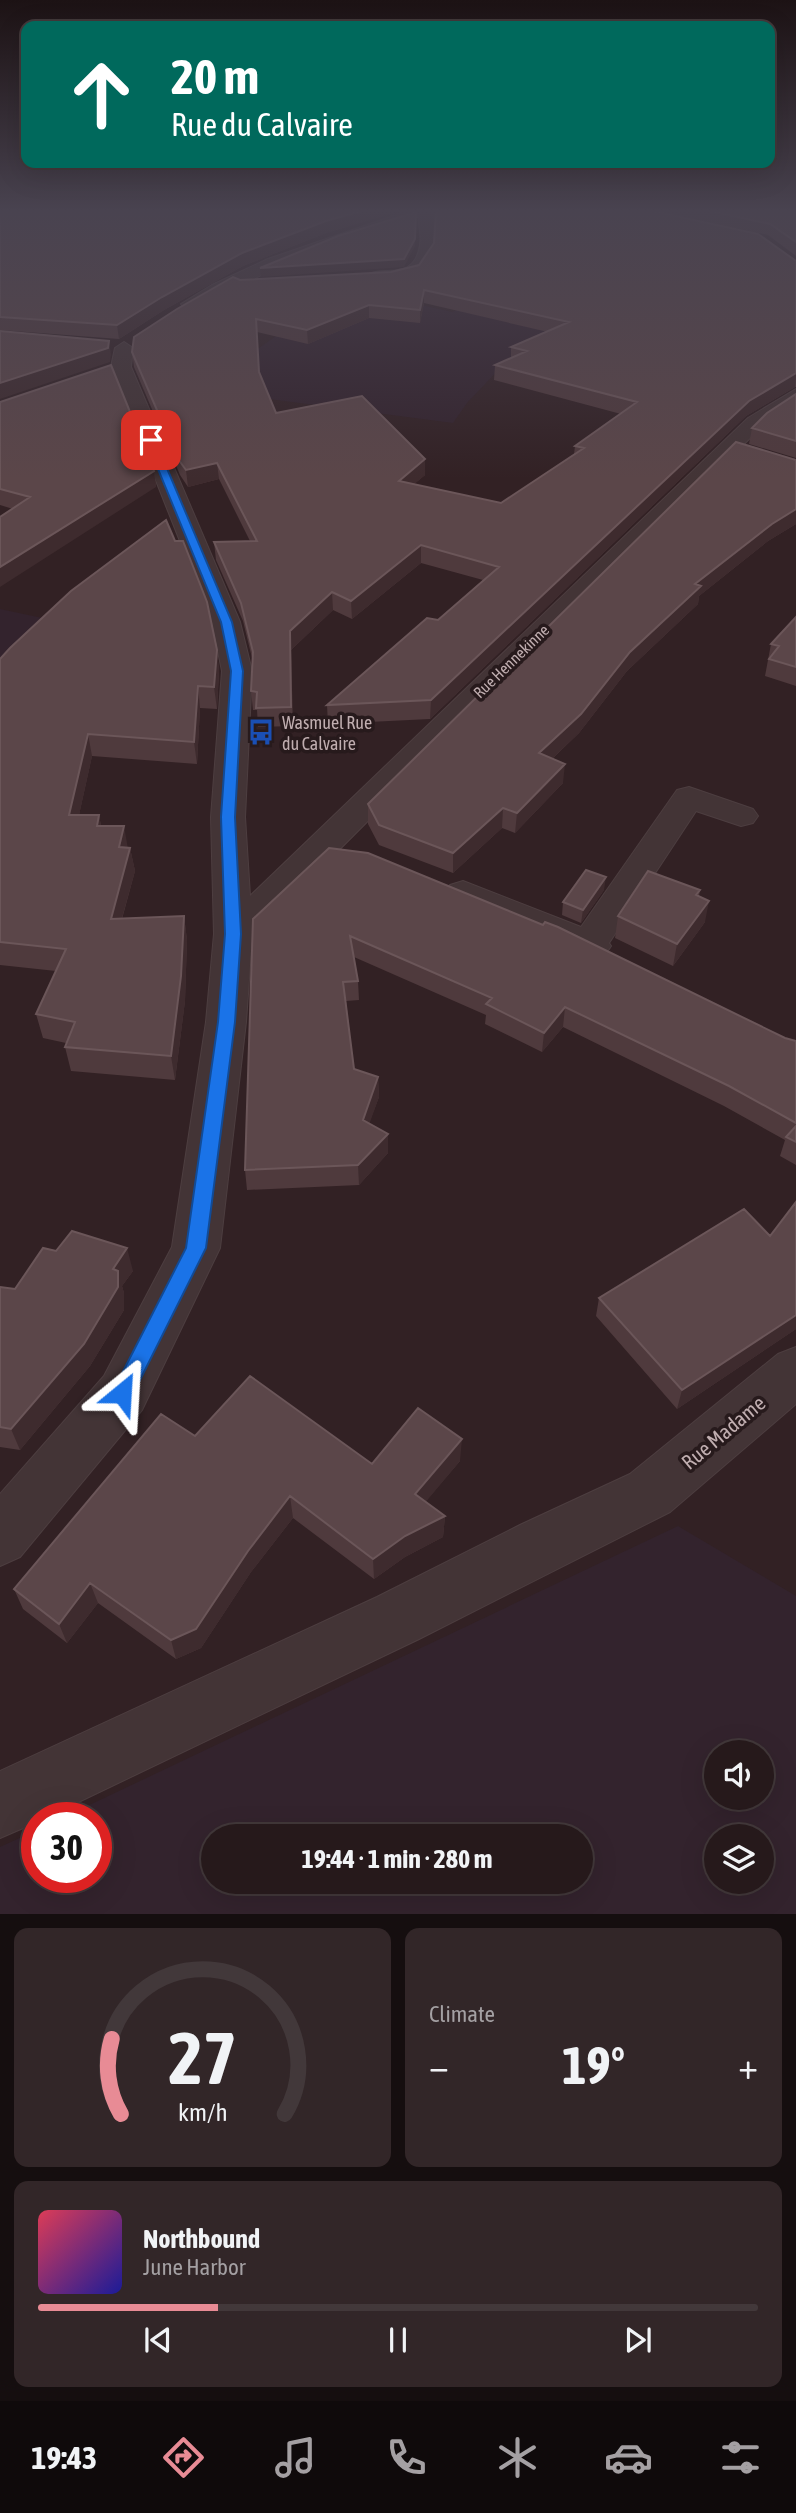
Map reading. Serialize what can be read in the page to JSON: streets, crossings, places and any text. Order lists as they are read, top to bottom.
{
  "streets": {
    "street": ["Rue Hennekinne", "Rue Madame"]
  },
  "places": {
    "bus stop": ["Wasmuel Rue du Calvaire"]
  },
  "page": {
    "turn": ["20 m", "Rue du Calvaire"],
    "limit": "30",
    "trip": "19:44 · 1 min · 280 m",
    "tile": "Climate",
    "heat": ["−", "19°", "+"],
    "song": ["Northbound", "June Harbor"],
    "tabs": "19:43",
    "gauge": ["27", "km/h"]
  }
}
